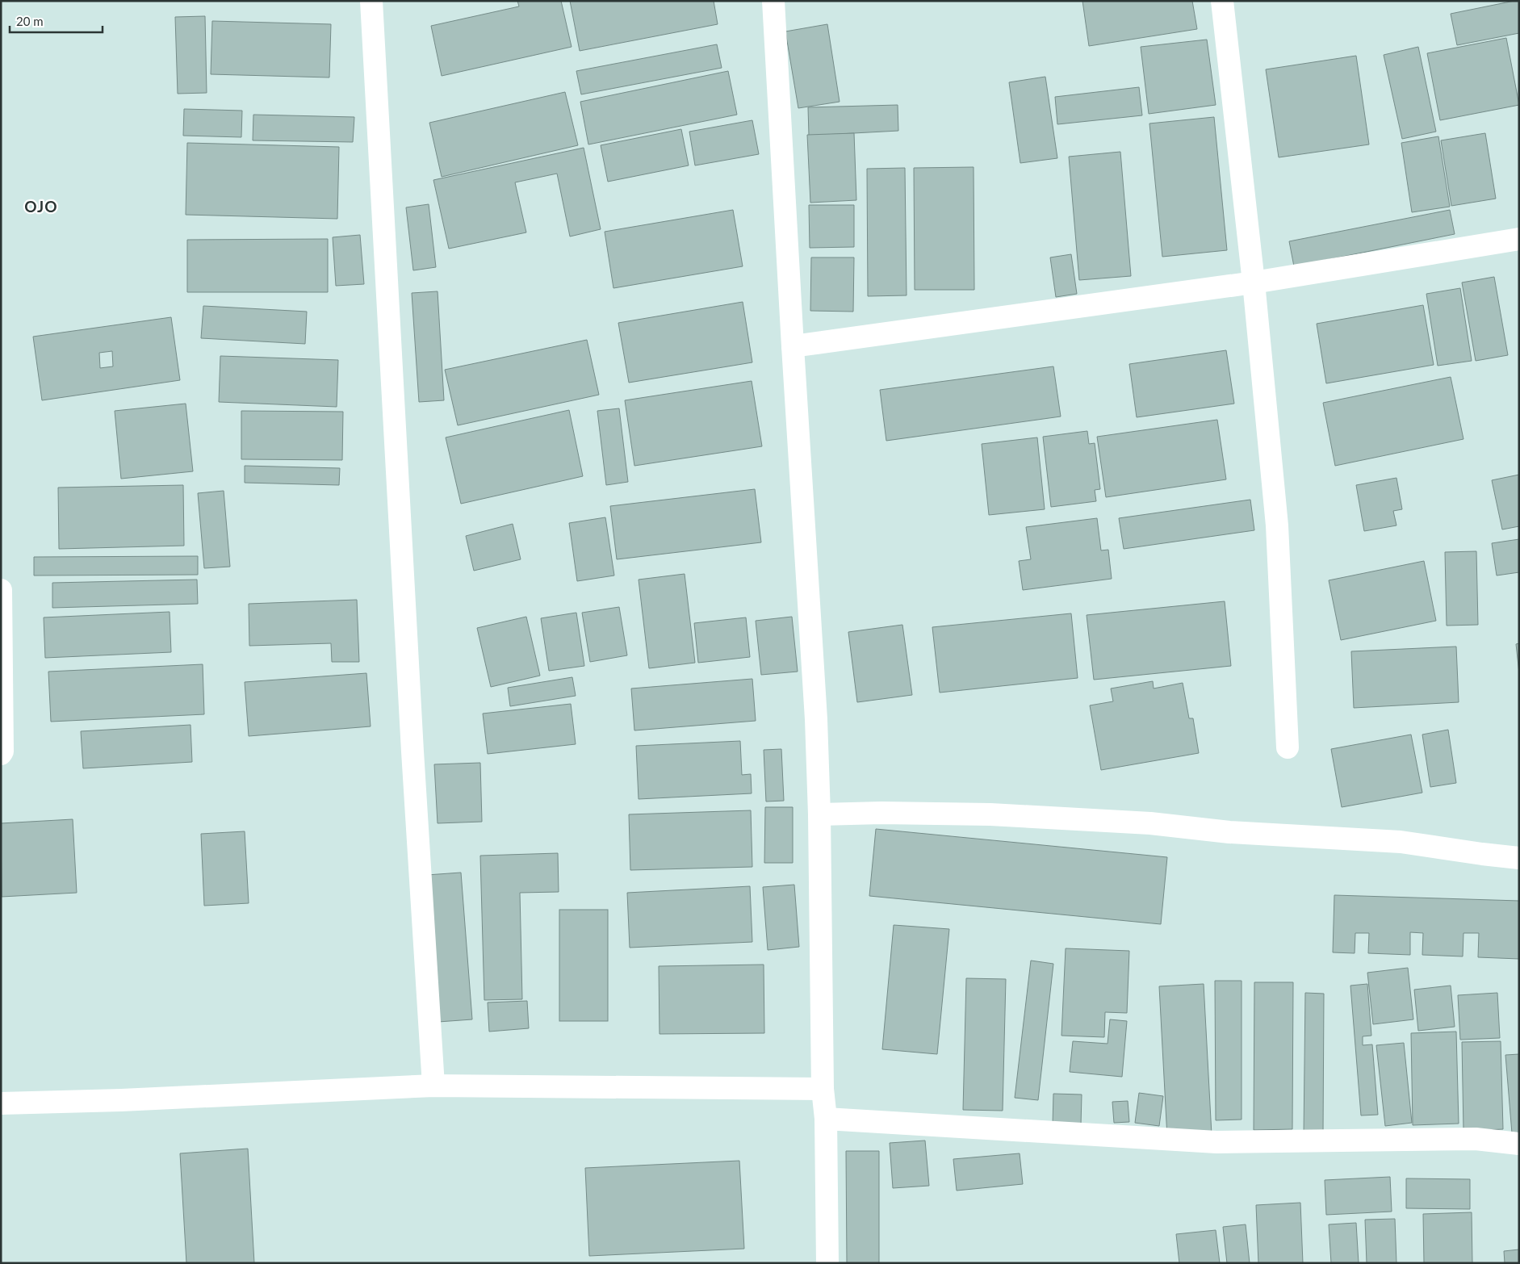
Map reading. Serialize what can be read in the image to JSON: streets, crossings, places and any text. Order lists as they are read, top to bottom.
{
  "districts": ["OJO"],
  "scale_bar": "20 m"
}
